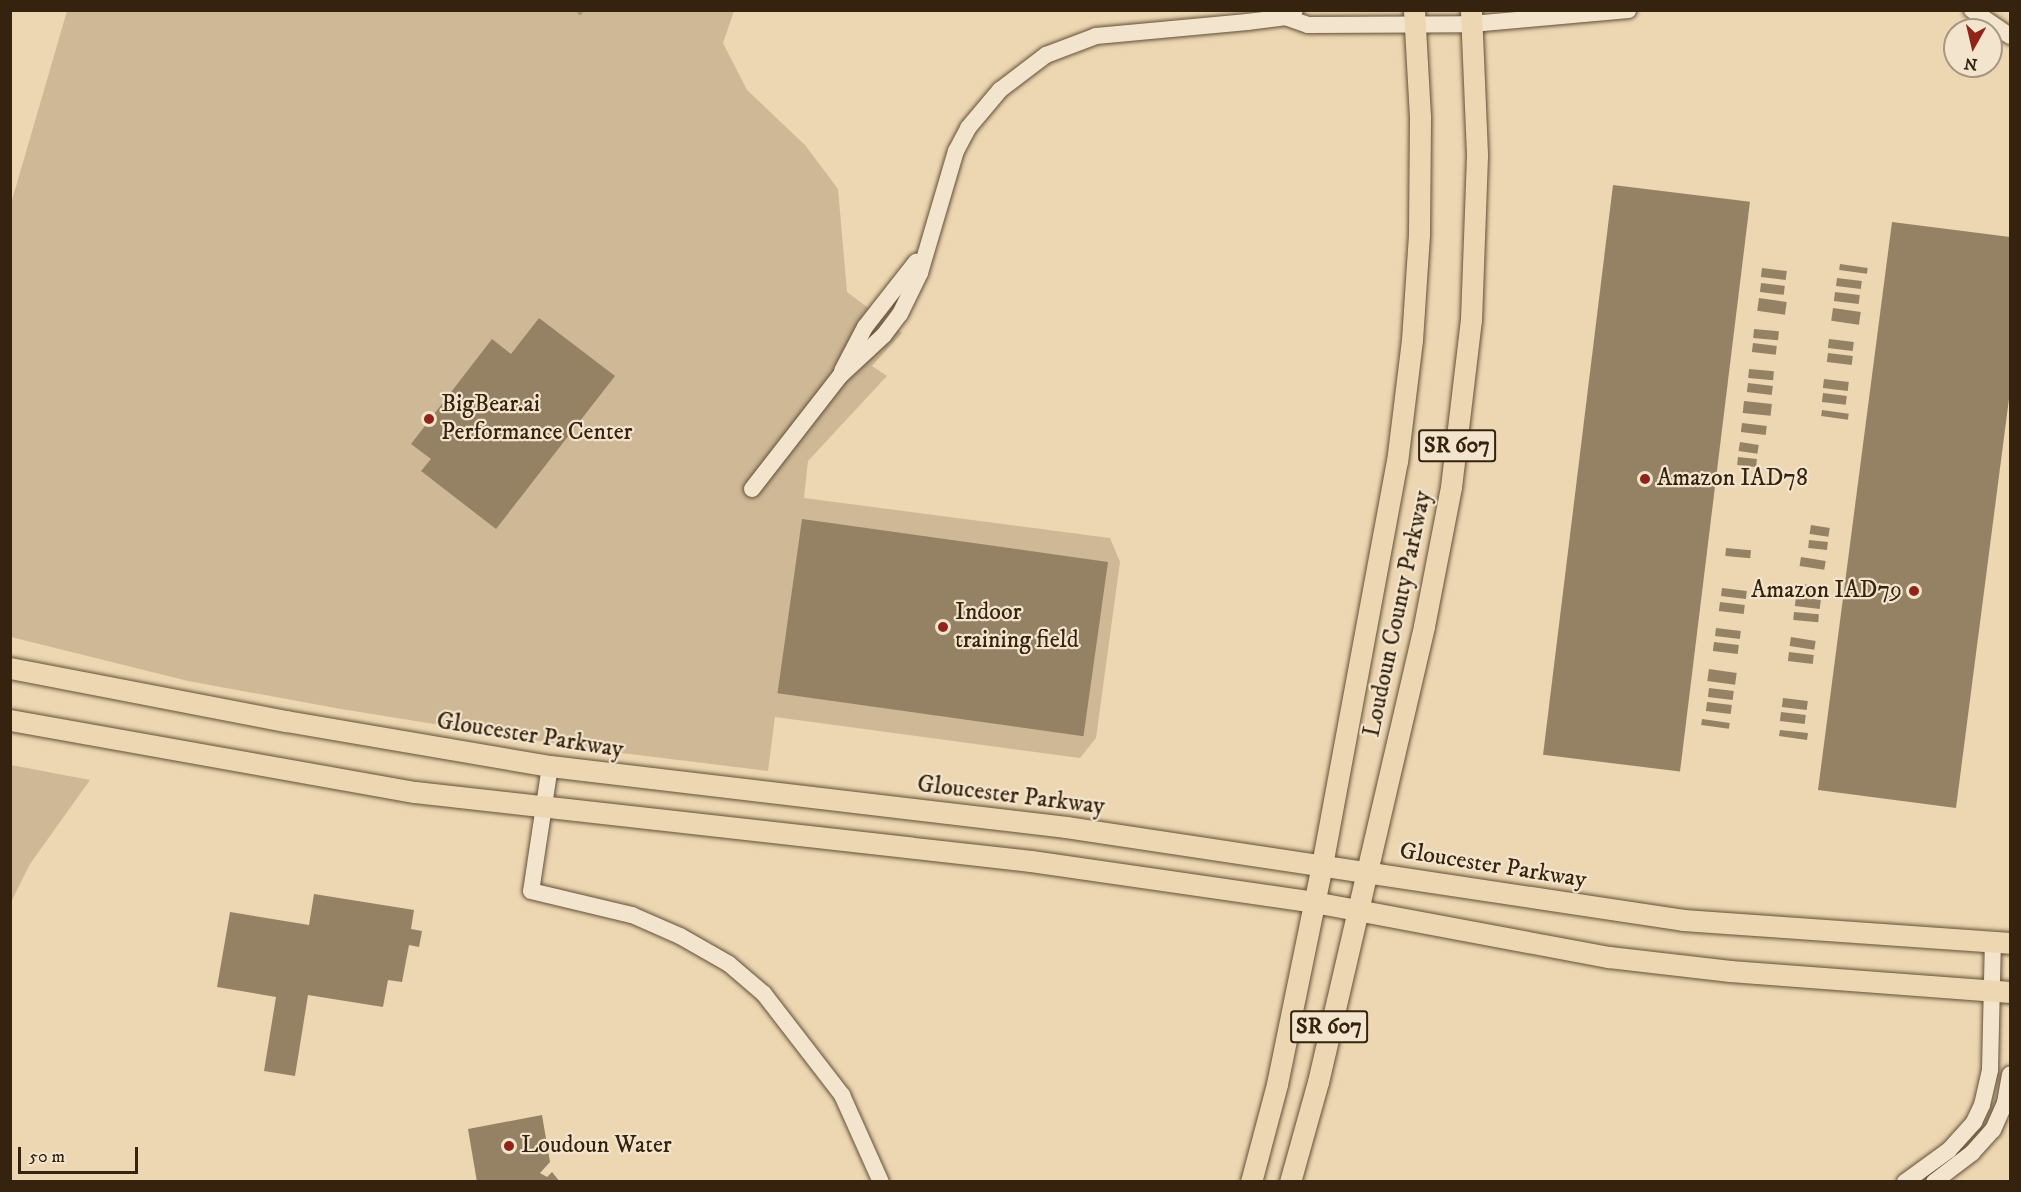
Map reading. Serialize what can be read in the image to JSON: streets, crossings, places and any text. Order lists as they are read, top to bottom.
{
  "streets": {
    "main road": ["SR 607", "Loudoun County Parkway", "Gloucester Parkway"]
  },
  "crossings": [
    ["Loudoun County Parkway", "Gloucester Parkway"]
  ],
  "places": [
    "BigBear.ai Performance Center",
    "Amazon IAD78",
    "Amazon IAD79",
    "Indoor training field",
    "Loudoun Water"
  ],
  "scale_bar": "50 m",
  "north": "bottom"
}
